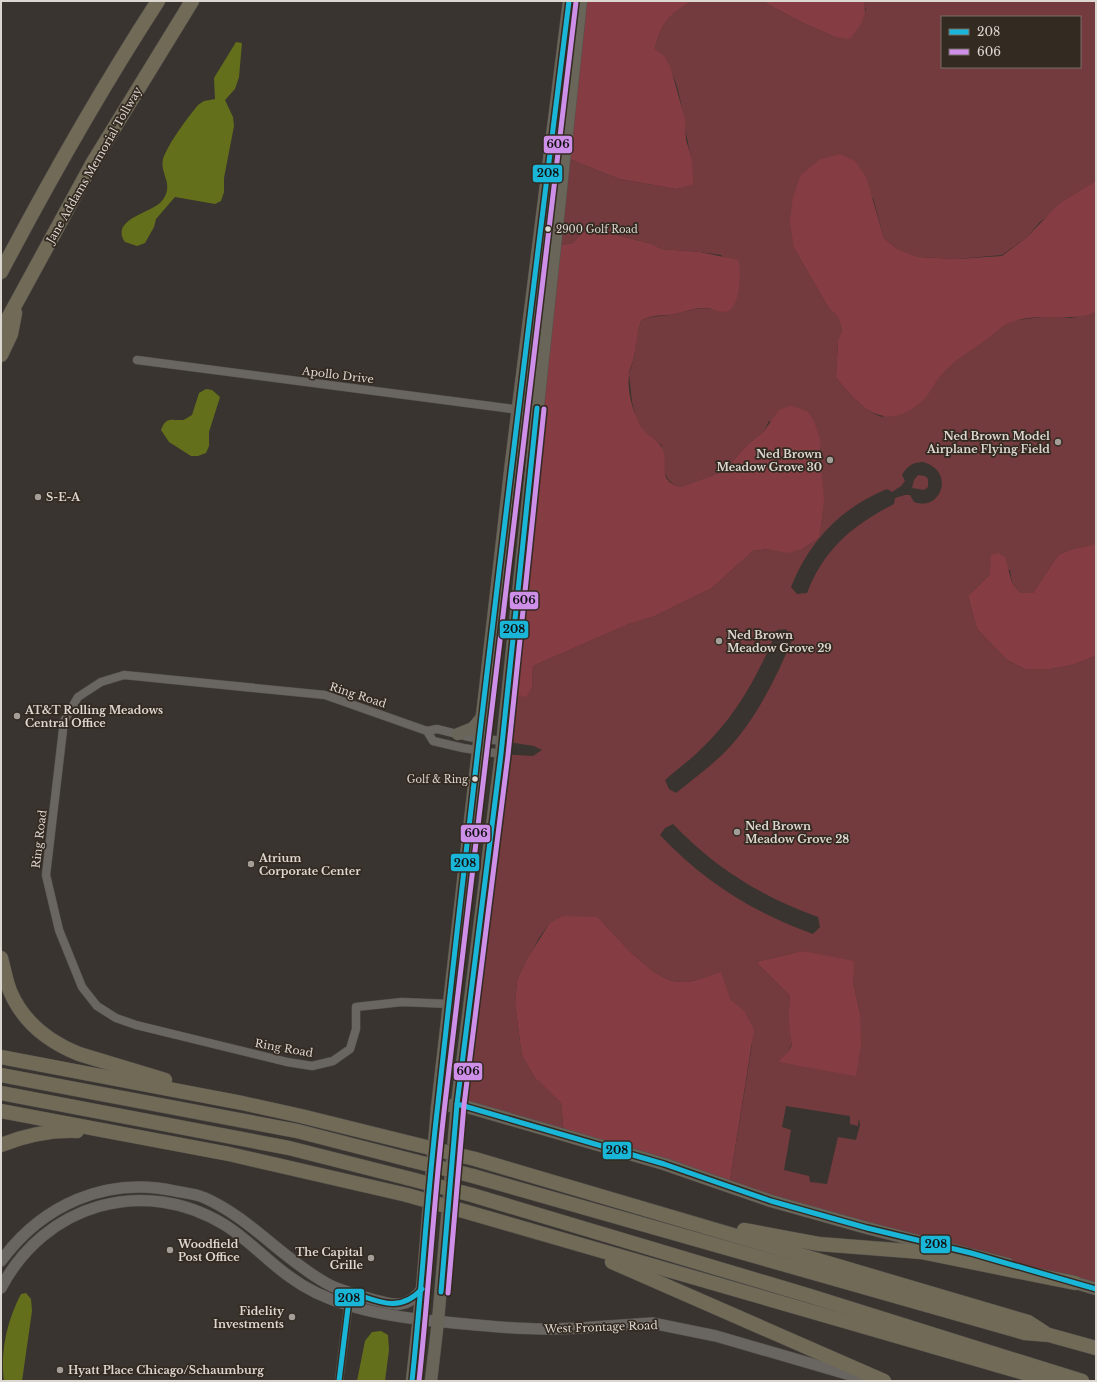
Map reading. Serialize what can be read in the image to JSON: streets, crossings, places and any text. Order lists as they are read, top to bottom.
{
  "streets": {
    "highway": ["Jane Addams Memorial Tollway"],
    "street": ["Apollo Drive", "Ring Road", "West Frontage Road"]
  },
  "places": [
    "2900 Golf Road",
    "Ned Brown Model Airplane Flying Field",
    "Ned Brown Meadow Grove 30",
    "S-E-A",
    "Ned Brown Meadow Grove 29",
    "AT&T Rolling Meadows Central Office",
    "Golf & Ring",
    "Ned Brown Meadow Grove 28",
    "Atrium Corporate Center",
    "Woodfield Post Office",
    "The Capital Grille",
    "Fidelity Investments",
    "Hyatt Place Chicago/Schaumburg"
  ],
  "lines": ["transit line 208", "transit line 606"],
  "legend": ["208", "606"]
}
